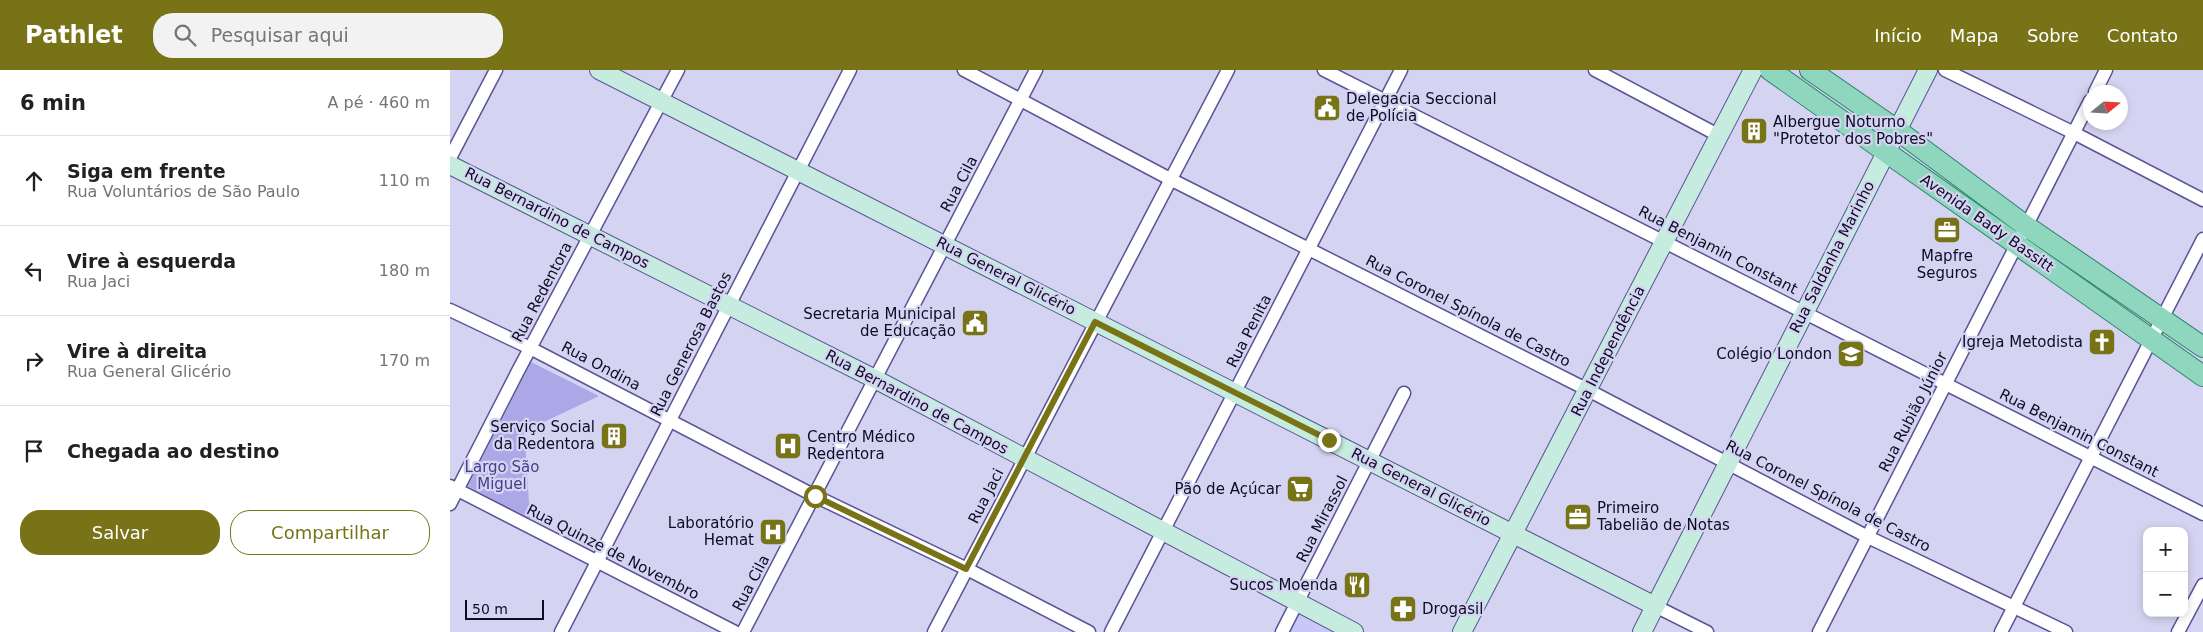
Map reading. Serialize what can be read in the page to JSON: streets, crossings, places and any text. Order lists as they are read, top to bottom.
{
  "streets": {
    "main road": ["Avenida Bady Bassitt"],
    "street": [
      "Rua Cila",
      "Rua Bernardino de Campos",
      "Rua Benjamin Constant",
      "Rua Saldanha Marinho",
      "Rua General Glicério",
      "Rua Redentora",
      "Rua Coronel Spínola de Castro",
      "Rua Penita",
      "Rua Generosa Bastos",
      "Rua Independência",
      "Rua Ondina",
      "Rua Rubião Júnior",
      "Rua Jaci",
      "Rua Mirassol",
      "Rua Quinze de Novembro"
    ]
  },
  "crossings": [
    ["Rua Cila", "Rua Bernardino de Campos"],
    ["Rua Cila", "Rua General Glicério"],
    ["Rua Cila", "Rua Coronel Spínola de Castro"],
    ["Rua Cila", "Rua Ondina"],
    ["Rua Bernardino de Campos", "Rua Redentora"],
    ["Rua Bernardino de Campos", "Rua Penita"],
    ["Rua Bernardino de Campos", "Rua Generosa Bastos"],
    ["Rua Bernardino de Campos", "Rua Jaci"],
    ["Rua Bernardino de Campos", "Rua Mirassol"],
    ["Avenida Bady Bassitt", "Rua Saldanha Marinho"],
    ["Avenida Bady Bassitt", "Rua Rubião Júnior"],
    ["Rua Benjamin Constant", "Rua Saldanha Marinho"],
    ["Rua Benjamin Constant", "Rua Penita"],
    ["Rua Benjamin Constant", "Rua Independência"],
    ["Rua Benjamin Constant", "Rua Rubião Júnior"],
    ["Rua Saldanha Marinho", "Rua General Glicério"],
    ["Rua Saldanha Marinho", "Rua Coronel Spínola de Castro"],
    ["Rua General Glicério", "Rua Redentora"],
    ["Rua General Glicério", "Rua Penita"],
    ["Rua General Glicério", "Rua Generosa Bastos"],
    ["Rua General Glicério", "Rua Independência"],
    ["Rua General Glicério", "Rua Jaci"],
    ["Rua General Glicério", "Rua Mirassol"],
    ["Rua Redentora", "Rua Ondina"],
    ["Rua Redentora", "Rua Quinze de Novembro"],
    ["Rua Coronel Spínola de Castro", "Rua Penita"],
    ["Rua Coronel Spínola de Castro", "Rua Independência"],
    ["Rua Coronel Spínola de Castro", "Rua Rubião Júnior"],
    ["Rua Coronel Spínola de Castro", "Rua Jaci"],
    ["Rua Generosa Bastos", "Rua Ondina"],
    ["Rua Generosa Bastos", "Rua Quinze de Novembro"],
    ["Rua Ondina", "Rua Jaci"]
  ],
  "parks": ["Largo São Miguel"],
  "places": {
    "public building": ["Delegacia Seccional de Polícia", "Secretaria Municipal de Educação"],
    "building": ["Albergue Noturno \"Protetor dos Pobres\"", "Serviço Social da Redentora"],
    "office": ["Mapfre Seguros", "Primeiro Tabelião de Notas"],
    "church": ["Igreja Metodista"],
    "school or university": ["Colégio London"],
    "hospital": ["Centro Médico Redentora", "Laboratório Hemat"],
    "supermarket": ["Pão de Açúcar"],
    "restaurant": ["Sucos Moenda"],
    "pharmacy": ["Drogasil"]
  },
  "scale_bar": "50 m",
  "north": "right",
  "page": {
    "header": "Pathlet",
    "search": "Pesquisar aqui",
    "nav": [
      "Início",
      "Mapa",
      "Sobre",
      "Contato"
    ],
    "heading": ["6 min", "A pé · 460 m"],
    "list": [
      ["Siga em frente", "Rua Voluntários de São Paulo", "110 m"],
      ["Vire à esquerda", "Rua Jaci", "180 m"],
      ["Vire à direita", "Rua General Glicério", "170 m"],
      "Chegada ao destino"
    ],
    "buttons": ["Salvar", "Compartilhar"],
    "map_buttons": ["+", "−"],
    "scale": "50 m"
  }
}
